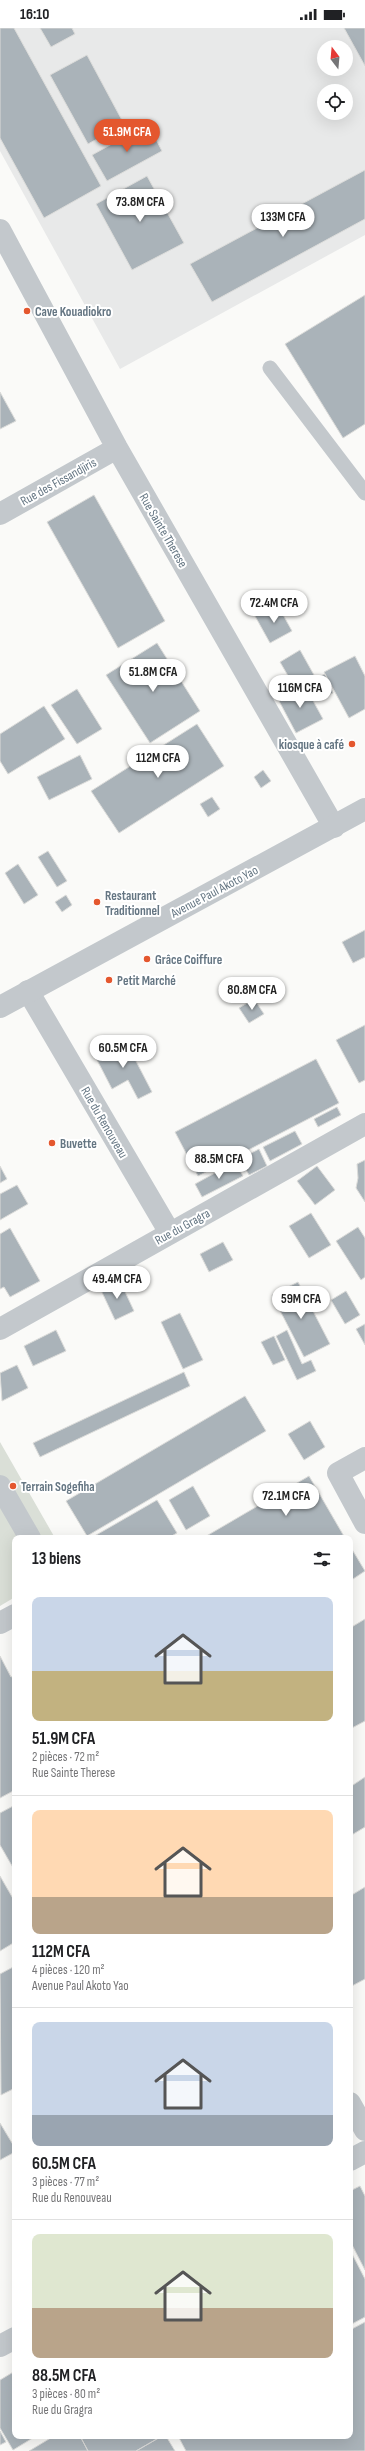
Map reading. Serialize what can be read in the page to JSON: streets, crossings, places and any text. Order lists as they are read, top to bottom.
{
  "streets": {
    "street": [
      "Rue des Fissandjiris",
      "Rue Sainte Therese",
      "Avenue Paul Akoto Yao",
      "Rue du Renouveau",
      "Rue du Gragra"
    ]
  },
  "crossings": [
    ["Rue des Fissandjiris", "Rue Sainte Therese"],
    ["Rue Sainte Therese", "Avenue Paul Akoto Yao"],
    ["Avenue Paul Akoto Yao", "Rue du Renouveau"],
    ["Rue du Renouveau", "Rue du Gragra"]
  ],
  "places": [
    "Cave Kouadiokro",
    "kiosque à café",
    "Restaurant Traditionnel",
    "Grâce Coiffure",
    "Petit Marché",
    "Buvette",
    "Terrain Sogefiha"
  ],
  "north": "top",
  "page": {
    "status": "16:10",
    "price": [
      "51.9M CFA",
      "73.8M CFA",
      "133M CFA",
      "72.4M CFA",
      "51.8M CFA",
      "116M CFA",
      "112M CFA",
      "80.8M CFA",
      "60.5M CFA",
      "88.5M CFA",
      "49.4M CFA",
      "59M CFA",
      "72.1M CFA"
    ],
    "heading": "13 biens",
    "list": [
      {
        "name": "51.9M CFA",
        "note": "2 pièces · 72 m² · Rue Sainte Therese"
      },
      {
        "name": "112M CFA",
        "note": "4 pièces · 120 m² · Avenue Paul Akoto Yao"
      },
      {
        "name": "60.5M CFA",
        "note": "3 pièces · 77 m² · Rue du Renouveau"
      },
      {
        "name": "88.5M CFA",
        "note": "3 pièces · 80 m² · Rue du Gragra"
      }
    ]
  }
}
